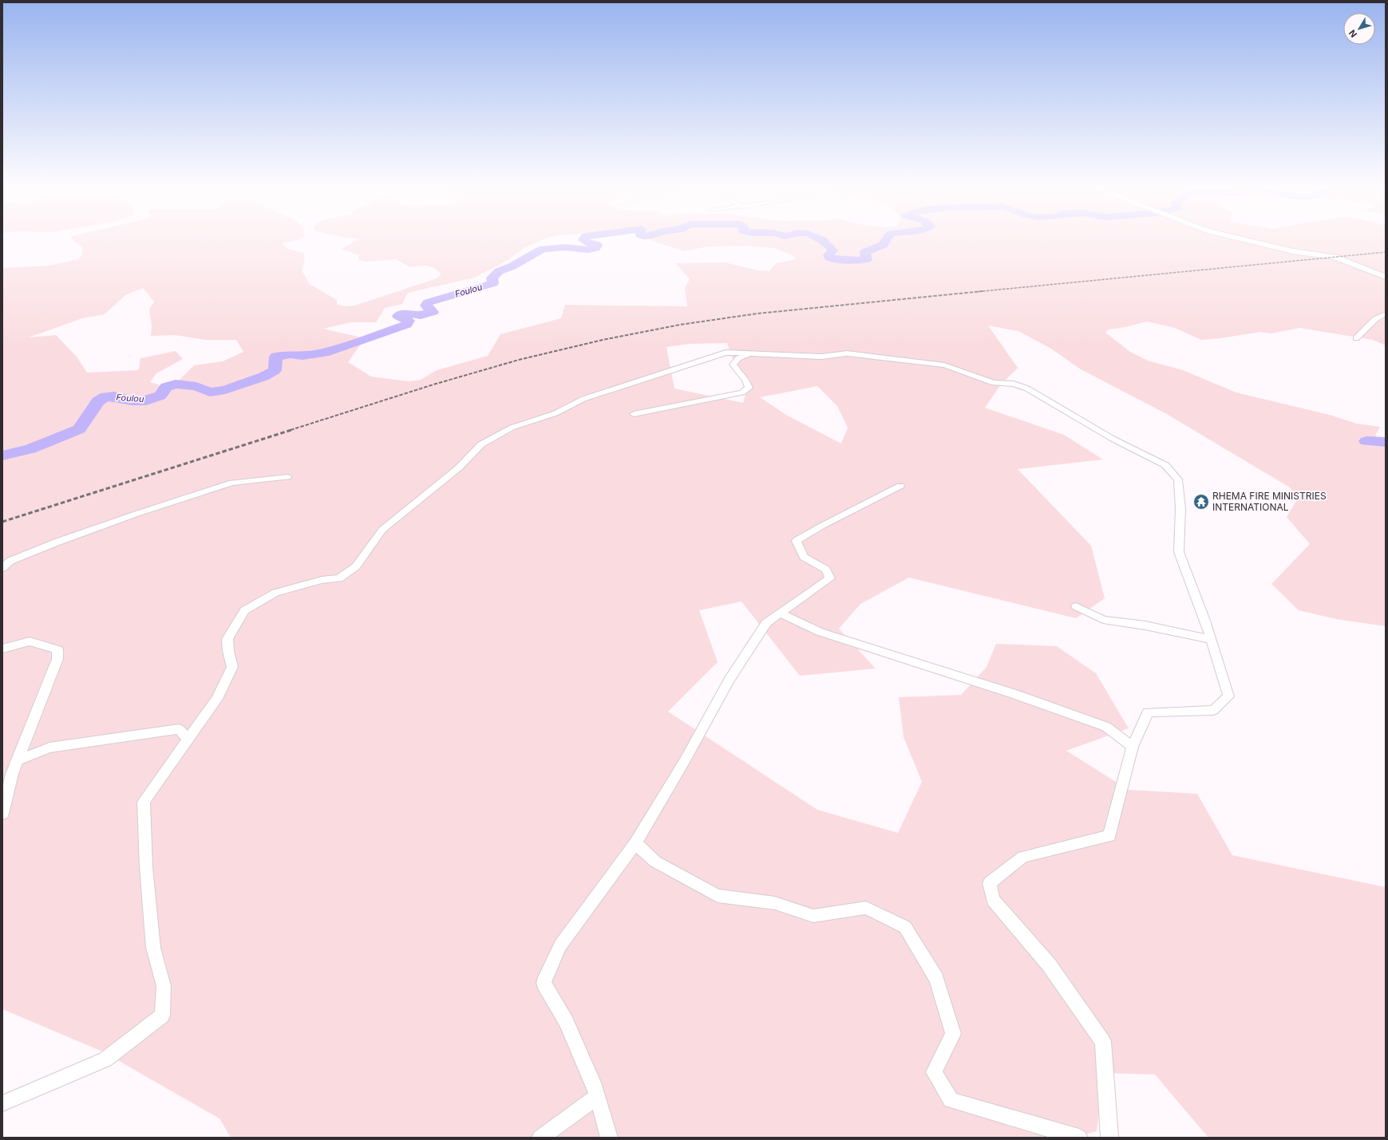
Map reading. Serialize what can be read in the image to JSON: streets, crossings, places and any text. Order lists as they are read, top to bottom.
{
  "water": ["Foulou"],
  "places": {
    "temple": ["RHEMA FIRE MINISTRIES INTERNATIONAL"]
  },
  "north": "bottom left"
}
